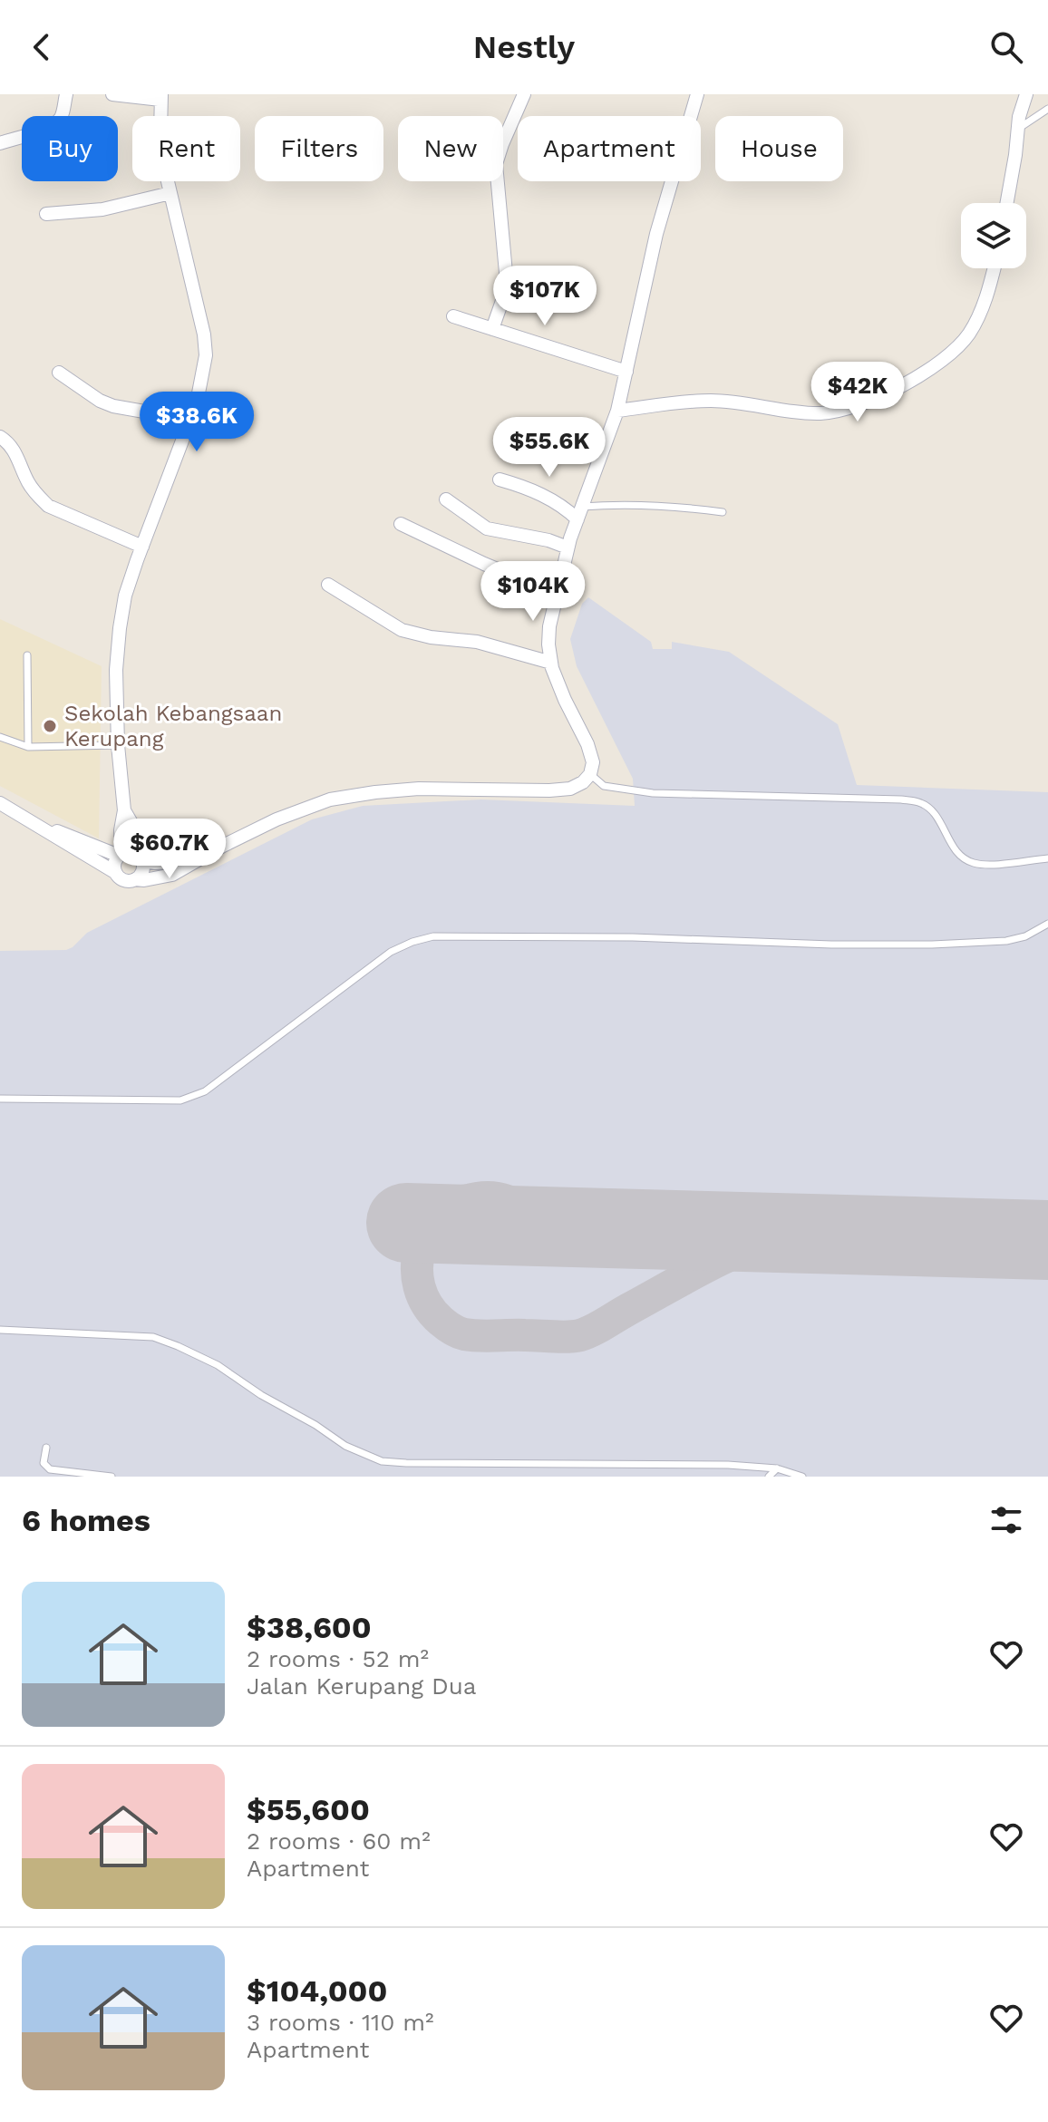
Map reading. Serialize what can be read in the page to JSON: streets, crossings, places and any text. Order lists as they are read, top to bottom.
{
  "places": ["Sekolah Kebangsaan Kerupang"],
  "page": {
    "header": "Nestly",
    "chip": [
      "Buy",
      "Rent",
      "Filters",
      "New",
      "Apartment",
      "House"
    ],
    "price": [
      "$107K",
      "$42K",
      "$38.6K",
      "$55.6K",
      "$104K",
      "$60.7K"
    ],
    "heading": "6 homes",
    "list": [
      {
        "name": "$38,600",
        "note": "2 rooms · 52 m² · Jalan Kerupang Dua"
      },
      {
        "name": "$55,600",
        "note": "2 rooms · 60 m² · Apartment"
      },
      {
        "name": "$104,000",
        "note": "3 rooms · 110 m² · Apartment"
      }
    ]
  }
}
